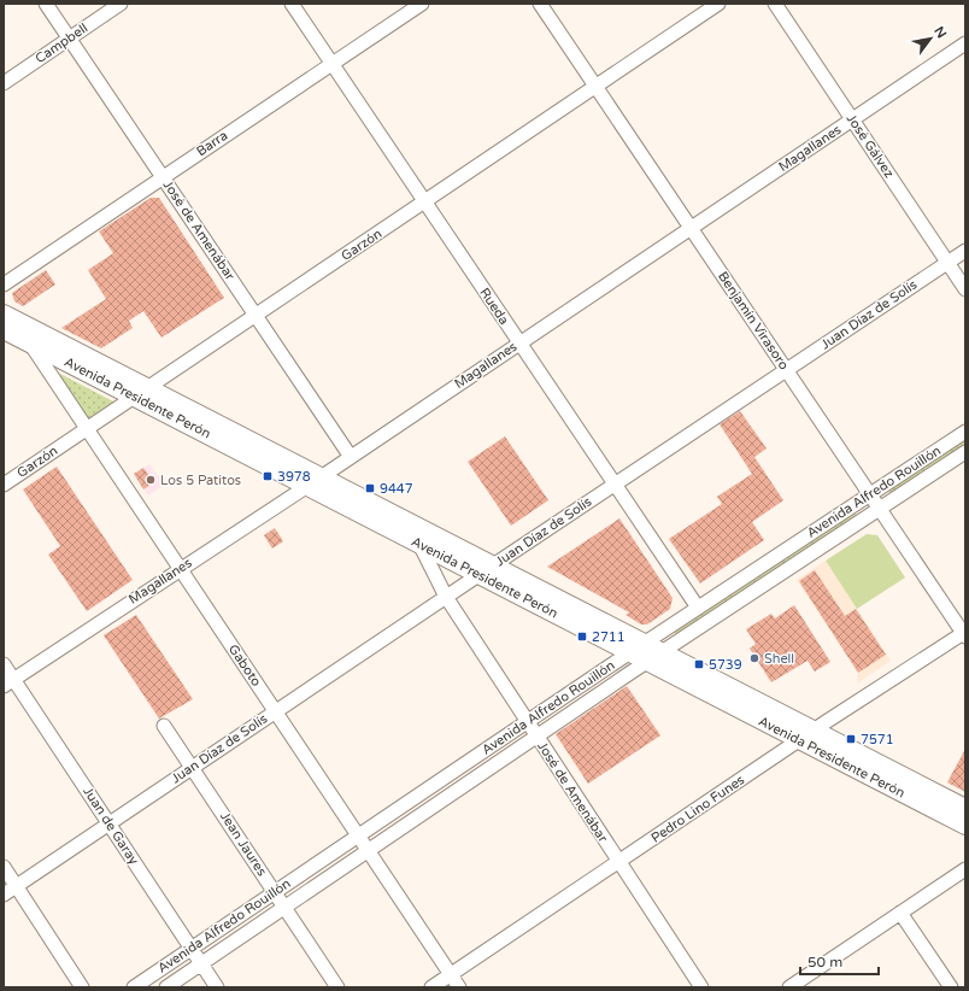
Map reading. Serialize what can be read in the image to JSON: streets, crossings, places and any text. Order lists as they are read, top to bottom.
{
  "streets": {
    "main road": ["Avenida Presidente Perón"],
    "street": [
      "Campbell",
      "Barra",
      "José Gálvez",
      "Magallanes",
      "José de Amenábar",
      "Garzón",
      "Rueda",
      "Juan Díaz de Solís",
      "Benjamín Virasoro",
      "Avenida Alfredo Rouillón",
      "Gaboto",
      "Pedro Lino Funes",
      "Juan de Garay",
      "Jean Jaures"
    ]
  },
  "crossings": [
    ["Campbell", "José de Amenábar"],
    ["Barra", "José de Amenábar"],
    ["Barra", "Rueda"],
    ["José Gálvez", "Magallanes"],
    ["José Gálvez", "Juan Díaz de Solís"],
    ["Magallanes", "José de Amenábar"],
    ["Magallanes", "Rueda"],
    ["Magallanes", "Benjamín Virasoro"],
    ["Magallanes", "Avenida Presidente Perón"],
    ["Magallanes", "Gaboto"],
    ["Magallanes", "Juan de Garay"],
    ["José de Amenábar", "Garzón"],
    ["José de Amenábar", "Juan Díaz de Solís"],
    ["José de Amenábar", "Avenida Presidente Perón"],
    ["José de Amenábar", "Avenida Alfredo Rouillón"],
    ["José de Amenábar", "Pedro Lino Funes"],
    ["Garzón", "Rueda"],
    ["Garzón", "Benjamín Virasoro"],
    ["Garzón", "Avenida Presidente Perón"],
    ["Garzón", "Gaboto"],
    ["Rueda", "Juan Díaz de Solís"],
    ["Rueda", "Avenida Alfredo Rouillón"],
    ["Juan Díaz de Solís", "Benjamín Virasoro"],
    ["Juan Díaz de Solís", "Avenida Presidente Perón"],
    ["Juan Díaz de Solís", "Gaboto"],
    ["Juan Díaz de Solís", "Juan de Garay"],
    ["Juan Díaz de Solís", "Jean Jaures"],
    ["Benjamín Virasoro", "Avenida Alfredo Rouillón"],
    ["Benjamín Virasoro", "Pedro Lino Funes"],
    ["Avenida Presidente Perón", "Avenida Alfredo Rouillón"],
    ["Avenida Presidente Perón", "Gaboto"],
    ["Avenida Presidente Perón", "Pedro Lino Funes"],
    ["Avenida Alfredo Rouillón", "Gaboto"],
    ["Avenida Alfredo Rouillón", "Juan de Garay"],
    ["Avenida Alfredo Rouillón", "Jean Jaures"],
    ["Gaboto", "Pedro Lino Funes"]
  ],
  "places": {
    "transit": [
      "3978",
      "9447",
      "2711",
      "5739",
      "7571"
    ],
    "other": ["Los 5 Patitos", "Shell"]
  },
  "scale_bar": "50 m",
  "north": "top right"
}
